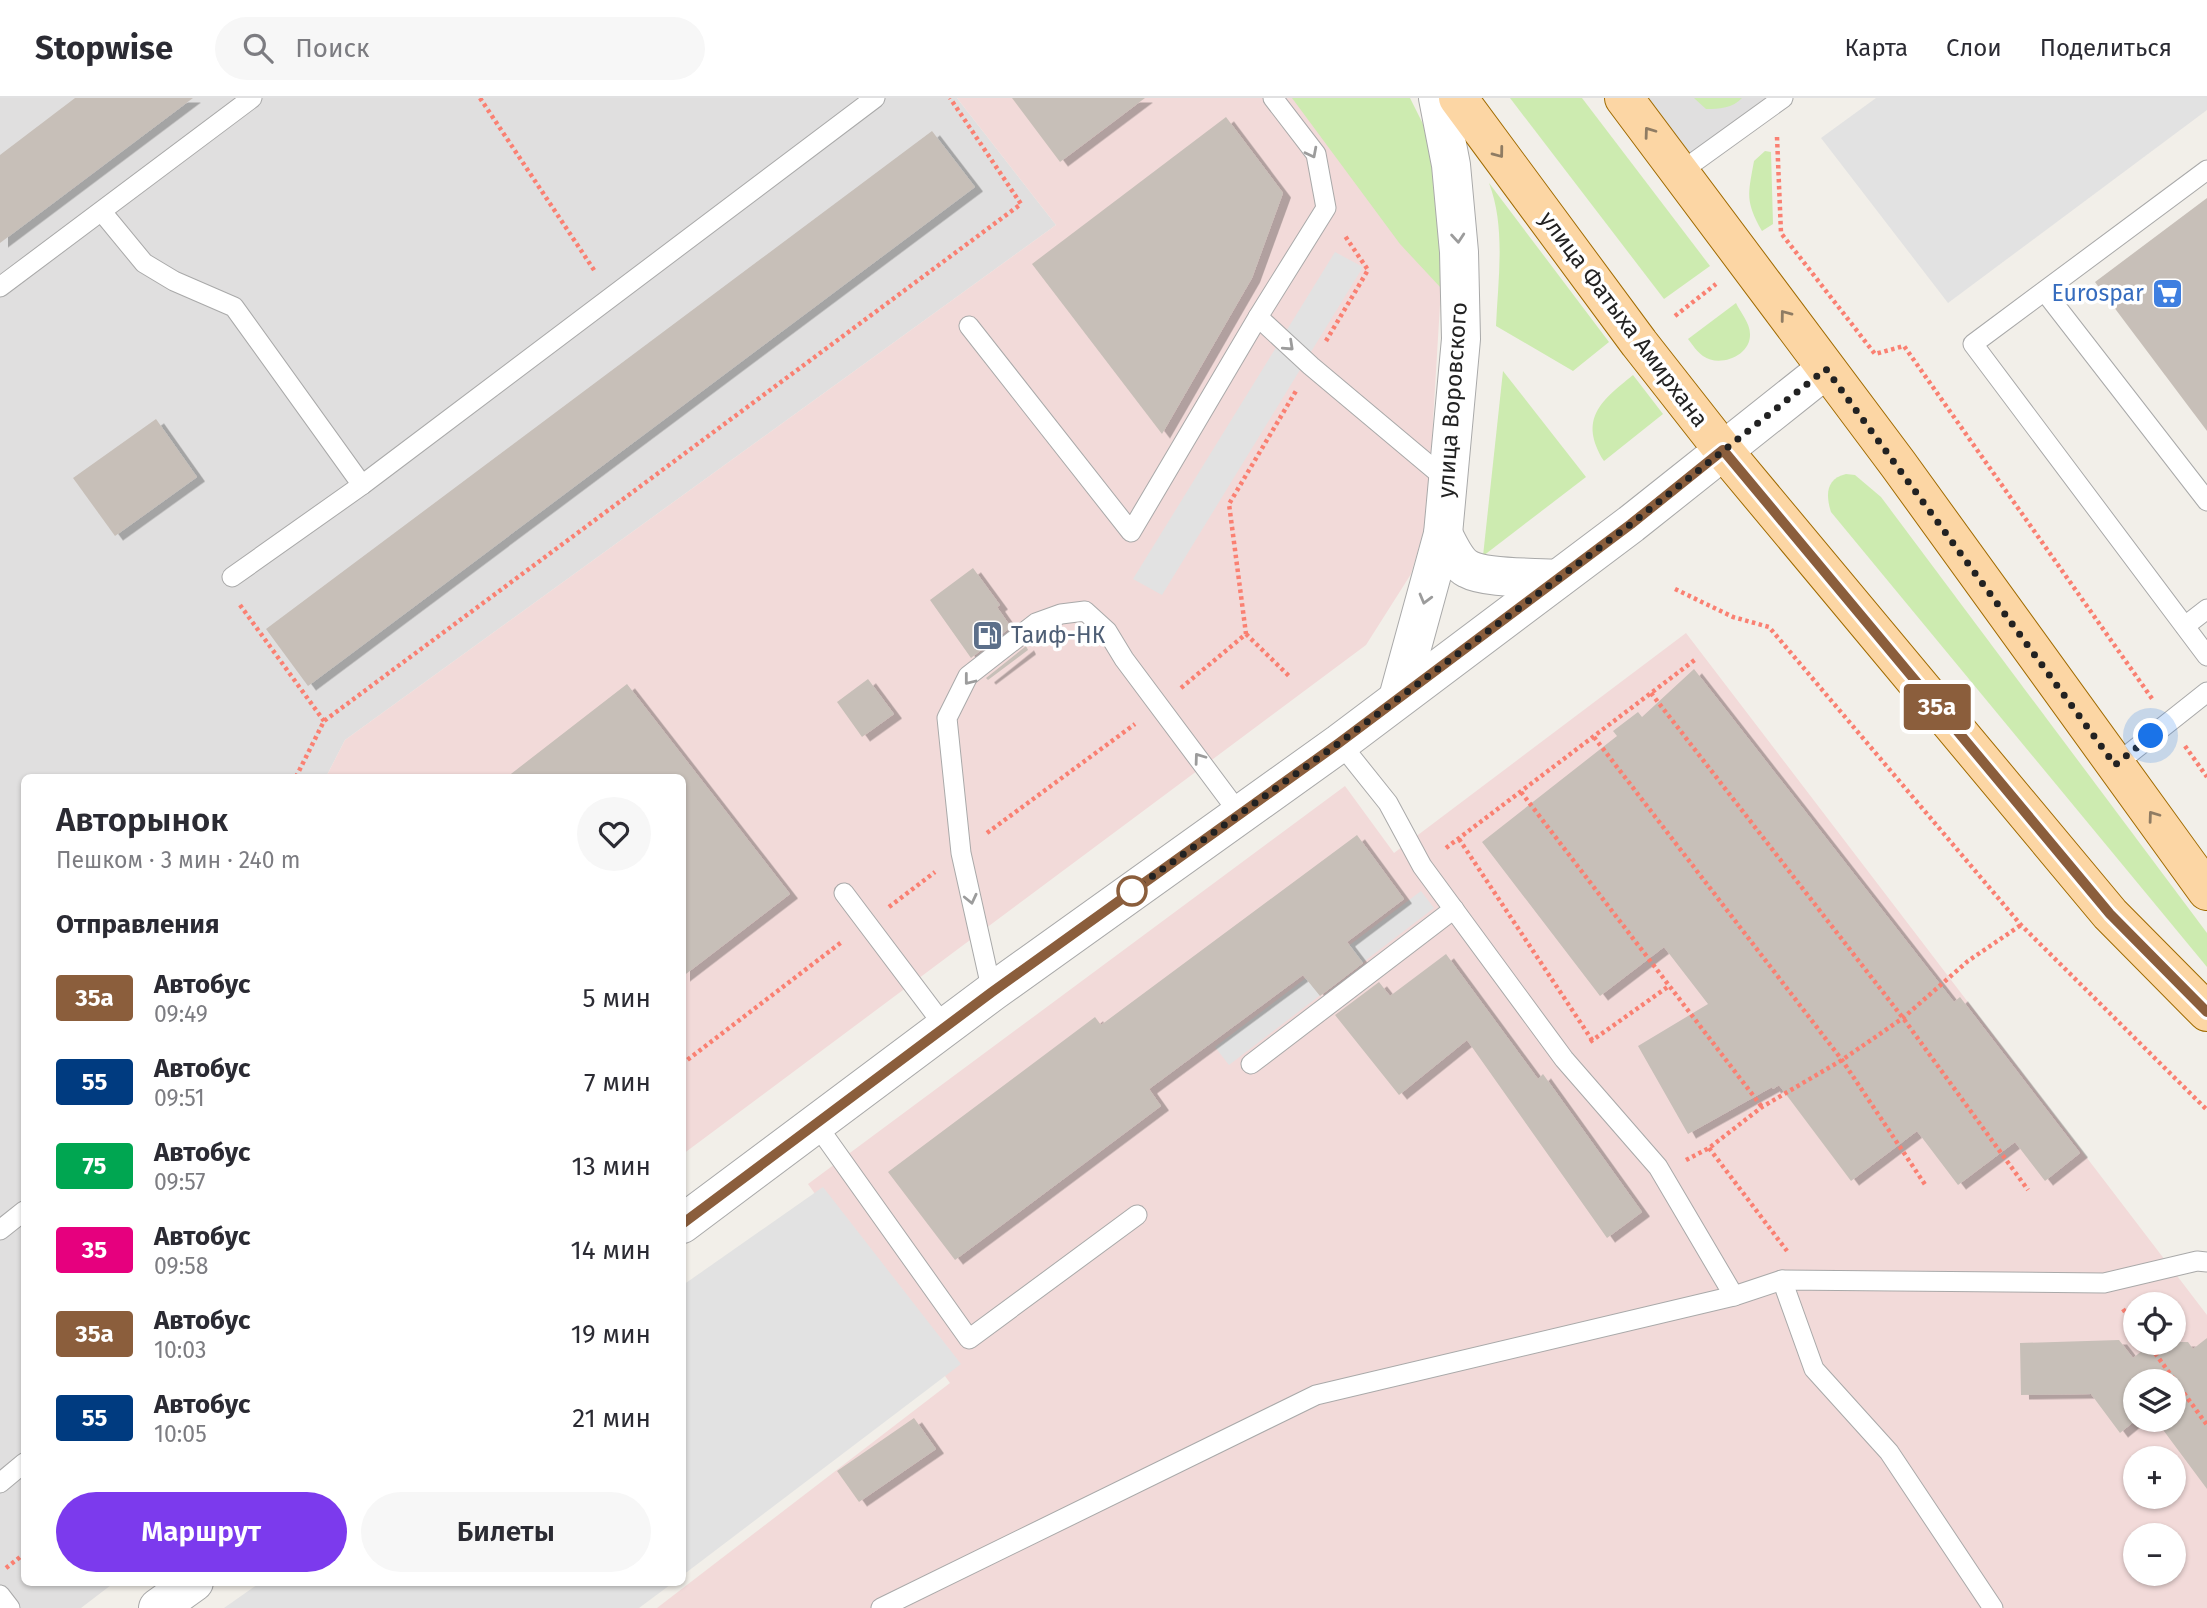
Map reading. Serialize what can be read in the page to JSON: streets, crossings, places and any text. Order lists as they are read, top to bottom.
{
  "streets": {
    "main road": ["улица Фатыха Амирхана"],
    "street": ["улица Воровского"]
  },
  "one_way": ["улица Воровского"],
  "places": {
    "supermarket": ["Eurospar"],
    "fuel station": ["Таиф-НК"]
  },
  "lines": ["bus line 35a"],
  "page": {
    "header": "Stopwise",
    "search": "Поиск",
    "nav": ["Карта", "Слои", "Поделиться"],
    "on_map": "35a",
    "heading": [
      ["Авторынок", "Пешком · 3 мин · 240 m"],
      "Отправления"
    ],
    "list": [
      {
        "mark": "35a",
        "name": "Автобус",
        "note": "09:49",
        "value": "5 мин"
      },
      {
        "mark": "55",
        "name": "Автобус",
        "note": "09:51",
        "value": "7 мин"
      },
      {
        "mark": "75",
        "name": "Автобус",
        "note": "09:57",
        "value": "13 мин"
      },
      {
        "mark": "35",
        "name": "Автобус",
        "note": "09:58",
        "value": "14 мин"
      },
      {
        "mark": "35a",
        "name": "Автобус",
        "note": "10:03",
        "value": "19 мин"
      },
      {
        "mark": "55",
        "name": "Автобус",
        "note": "10:05",
        "value": "21 мин"
      }
    ],
    "map_buttons": ["+", "−"],
    "buttons": ["Маршрут", "Билеты"]
  }
}
